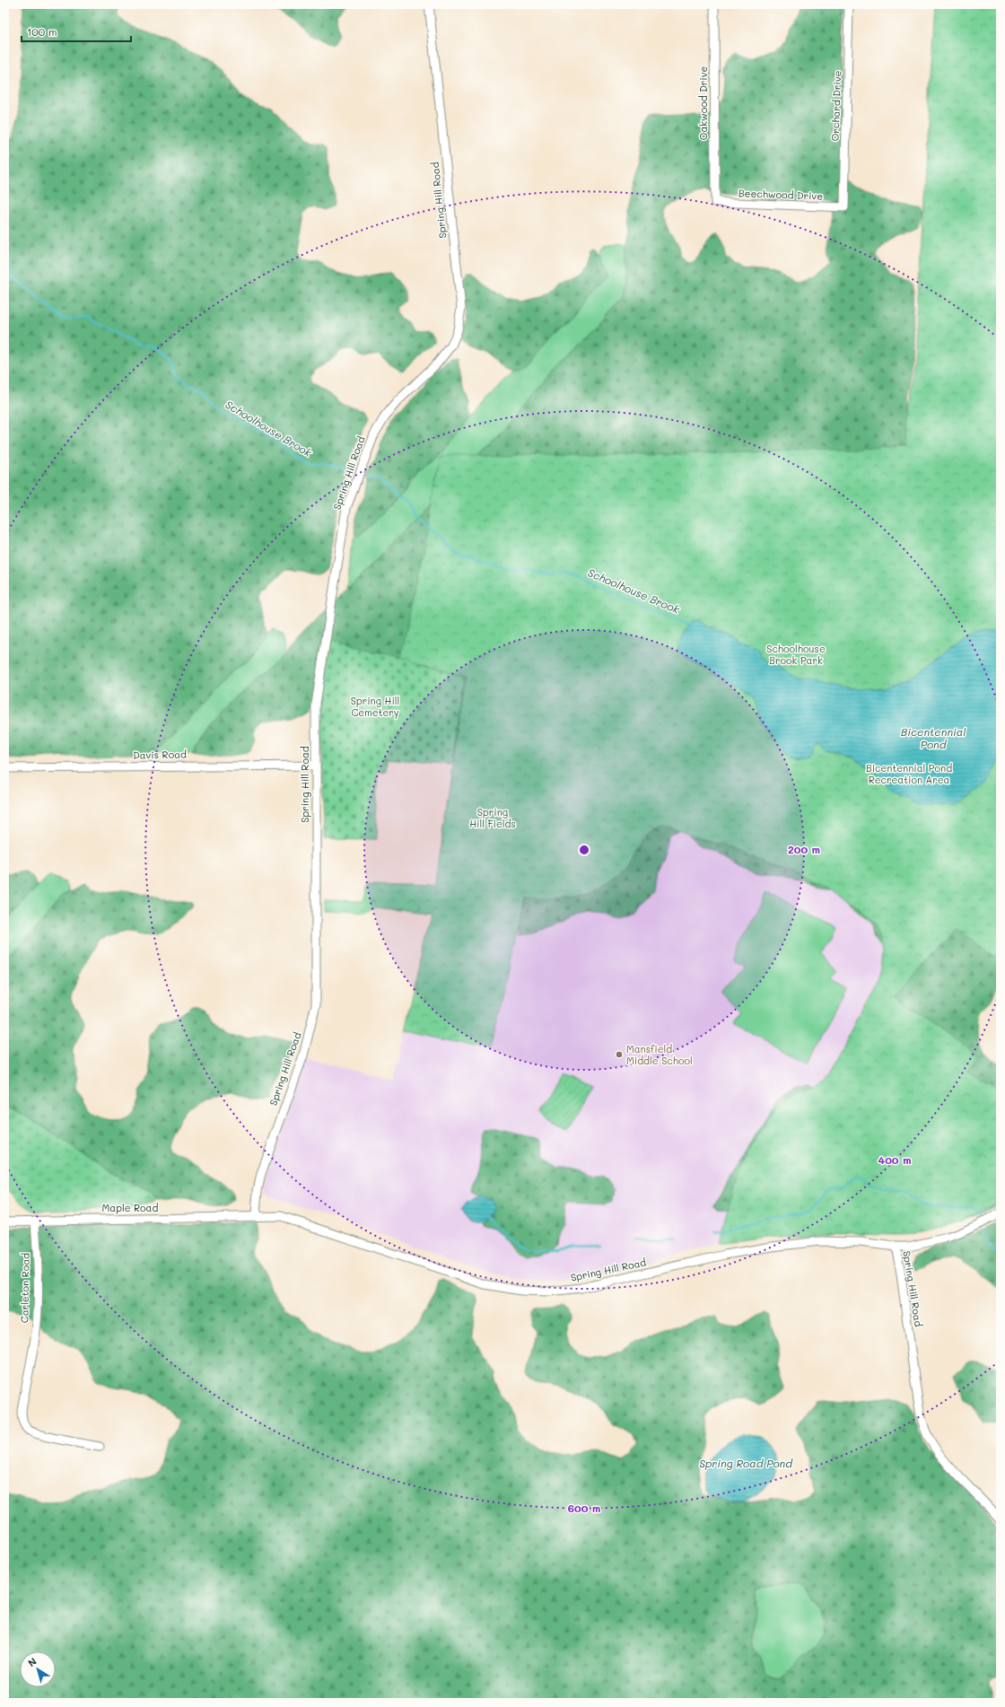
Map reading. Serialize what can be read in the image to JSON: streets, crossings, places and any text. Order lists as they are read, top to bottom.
{
  "streets": {
    "street": [
      "Oakwood Drive",
      "Orchard Drive",
      "Beechwood Drive",
      "Spring Hill Road",
      "Davis Road",
      "Maple Road",
      "Carleton Road"
    ]
  },
  "crossings": [
    ["Oakwood Drive", "Beechwood Drive"],
    ["Orchard Drive", "Beechwood Drive"],
    ["Spring Hill Road", "Davis Road"],
    ["Spring Hill Road", "Maple Road"],
    ["Maple Road", "Carleton Road"]
  ],
  "water": ["Schoolhouse Brook", "Bicentennial Pond", "Spring Road Pond"],
  "parks": [
    "Schoolhouse Brook Park",
    "Spring Hill Cemetery",
    "Bicentennial Pond Recreation Area",
    "Spring Hill Fields"
  ],
  "places": ["Mansfield Middle School"],
  "scale_bar": "100 m",
  "north": "top left",
  "rings": ["200 m", "400 m", "600 m"]
}
